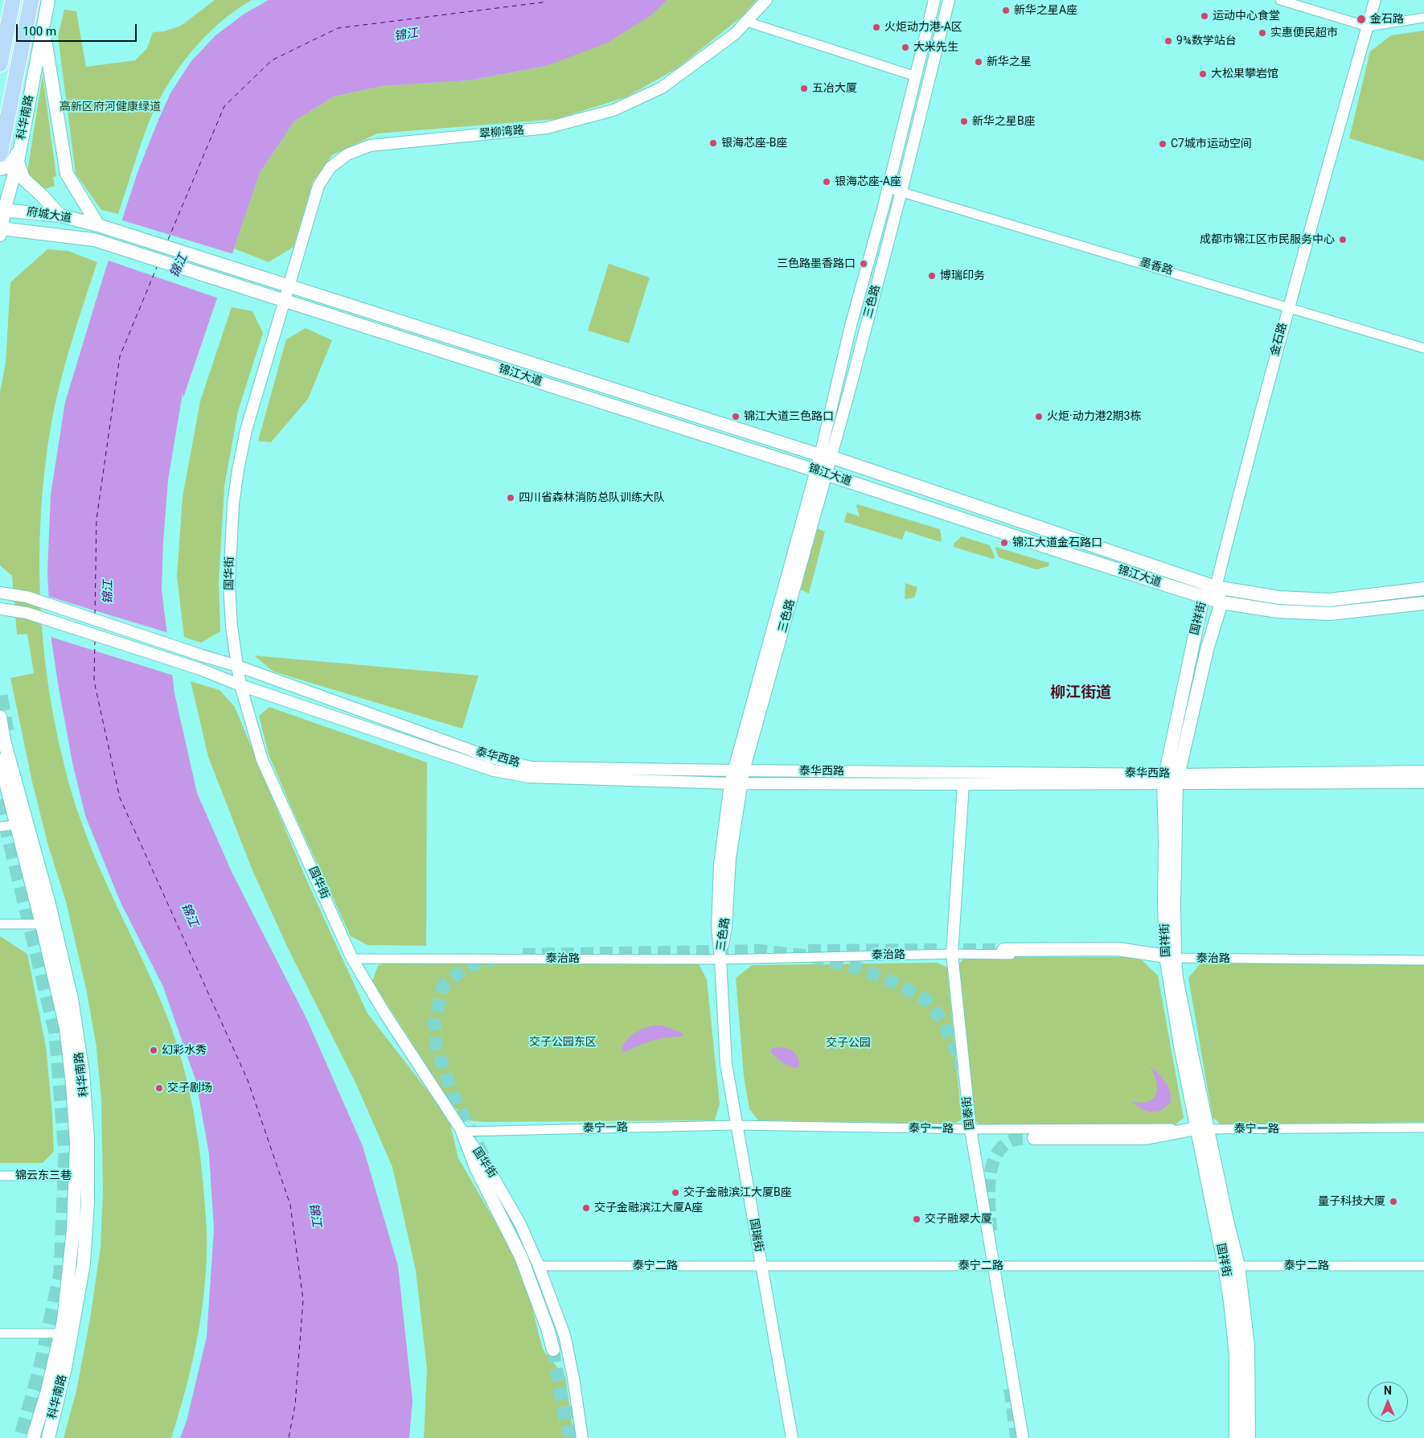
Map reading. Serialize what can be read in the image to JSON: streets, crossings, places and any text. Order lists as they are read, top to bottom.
{
  "streets": {
    "highway": ["科华南路"],
    "main road": ["府城大道", "锦江大道", "国祥街"],
    "street": [
      "翠柳湾路",
      "墨香路",
      "三色路",
      "金石路",
      "国华街",
      "泰华西路",
      "泰治路",
      "国泰街",
      "泰宁一路",
      "锦云东三巷",
      "国瑞街",
      "泰宁二路"
    ]
  },
  "crossings": [
    ["科华南路", "府城大道"],
    ["科华南路", "锦云东三巷"],
    ["翠柳湾路", "锦江大道"],
    ["翠柳湾路", "国华街"],
    ["府城大道", "锦江大道"],
    ["墨香路", "三色路"],
    ["墨香路", "金石路"],
    ["三色路", "锦江大道"],
    ["三色路", "泰华西路"],
    ["三色路", "泰治路"],
    ["三色路", "国瑞街"],
    ["金石路", "锦江大道"],
    ["金石路", "国祥街"],
    ["锦江大道", "国华街"],
    ["锦江大道", "国祥街"],
    ["国华街", "泰华西路"],
    ["国华街", "泰治路"],
    ["国华街", "泰宁一路"],
    ["国华街", "泰宁二路"],
    ["国祥街", "泰华西路"],
    ["国祥街", "泰治路"],
    ["国祥街", "泰宁一路"],
    ["国祥街", "泰宁二路"],
    ["泰华西路", "国泰街"],
    ["泰治路", "国泰街"],
    ["泰治路", "国瑞街"],
    ["国泰街", "泰宁一路"],
    ["国泰街", "泰宁二路"],
    ["泰宁一路", "国瑞街"],
    ["国瑞街", "泰宁二路"]
  ],
  "districts": ["柳江街道"],
  "water": ["锦江"],
  "parks": ["高新区府河健康绿道", "交子公园东区", "交子公园"],
  "places": [
    "新华之星A座",
    "运动中心食堂",
    "金石路",
    "火炬动力港-A区",
    "实惠便民超市",
    "9¾数学站台",
    "大米先生",
    "新华之星",
    "大松果攀岩馆",
    "五冶大厦",
    "新华之星B座",
    "银海芯座-B座",
    "C7城市运动空间",
    "银海芯座-A座",
    "成都市锦江区市民服务中心",
    "三色路墨香路口",
    "博瑞印务",
    "锦江大道三色路口",
    "火炬·动力港2期3栋",
    "四川省森林消防总队训练大队",
    "锦江大道金石路口",
    "幻彩水秀",
    "交子剧场",
    "交子金融滨江大厦B座",
    "量子科技大厦",
    "交子金融滨江大厦A座",
    "交子融翠大厦"
  ],
  "scale_bar": "100 m",
  "north": "top"
}
